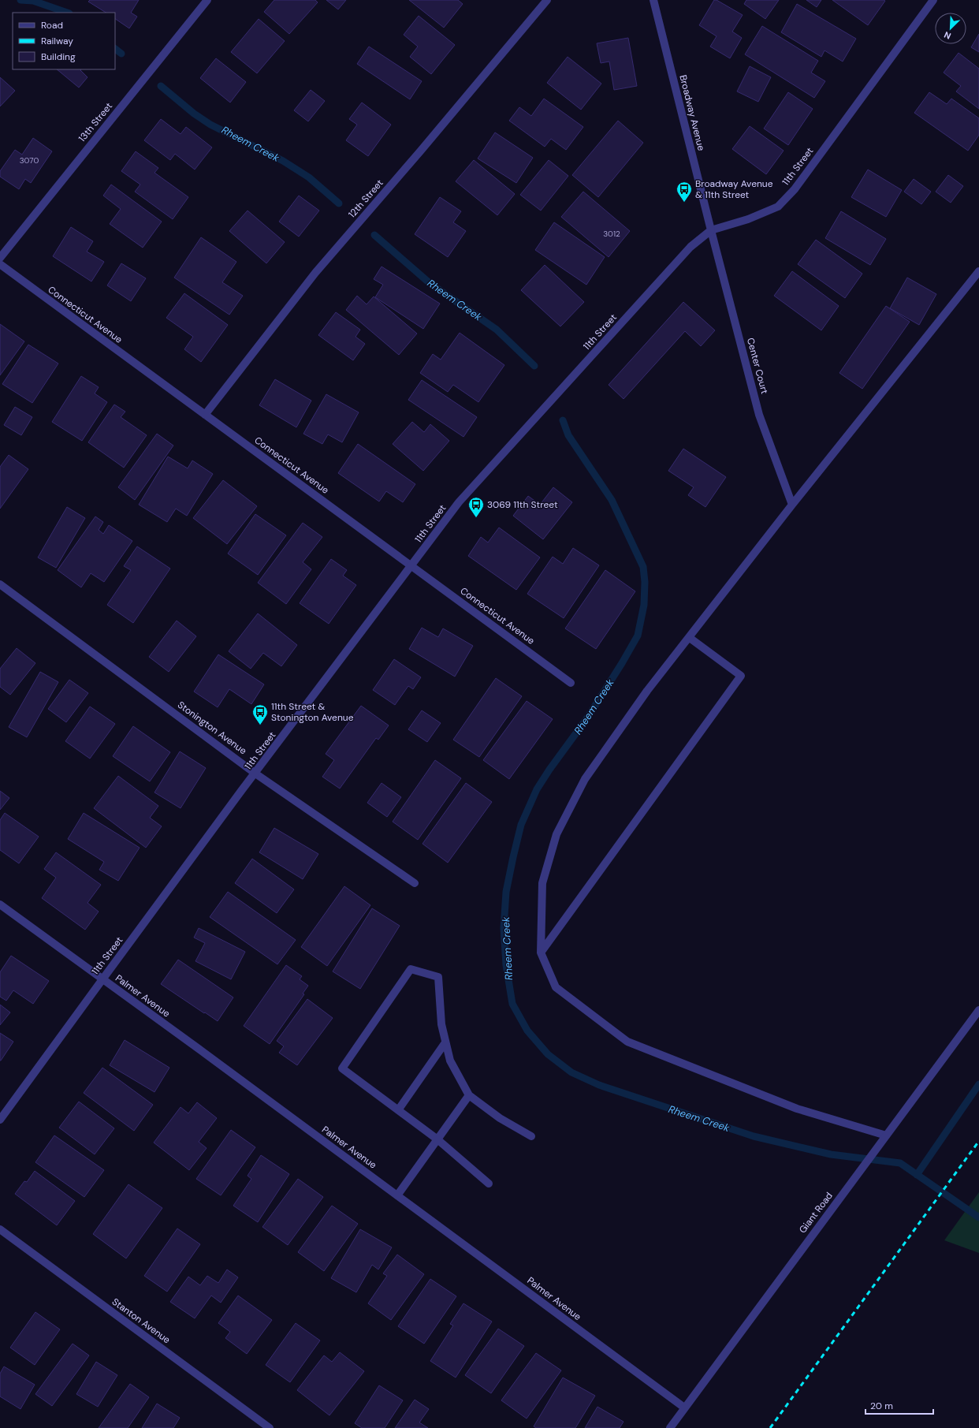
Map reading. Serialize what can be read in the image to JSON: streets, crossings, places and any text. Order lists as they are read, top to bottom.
{
  "streets": {
    "street": [
      "Broadway Avenue",
      "13th Street",
      "11th Street",
      "12th Street",
      "Connecticut Avenue",
      "Center Court",
      "Stonington Avenue",
      "Palmer Avenue",
      "Giant Road",
      "Stanton Avenue"
    ]
  },
  "crossings": [
    ["Broadway Avenue", "11th Street"],
    ["Broadway Avenue", "Center Court"],
    ["11th Street", "Connecticut Avenue"],
    ["11th Street", "Center Court"],
    ["11th Street", "Stonington Avenue"],
    ["11th Street", "Palmer Avenue"],
    ["12th Street", "Connecticut Avenue"],
    ["Palmer Avenue", "Giant Road"]
  ],
  "water": ["Rheem Creek"],
  "places": {
    "bus stop": ["Broadway Avenue & 11th Street", "3069 11th Street", "11th Street & Stonington Avenue"]
  },
  "house_numbers": ["3070", "3012"],
  "legend": ["Road", "Railway", "Building"],
  "scale_bar": "20 m",
  "north": "bottom left"
}
